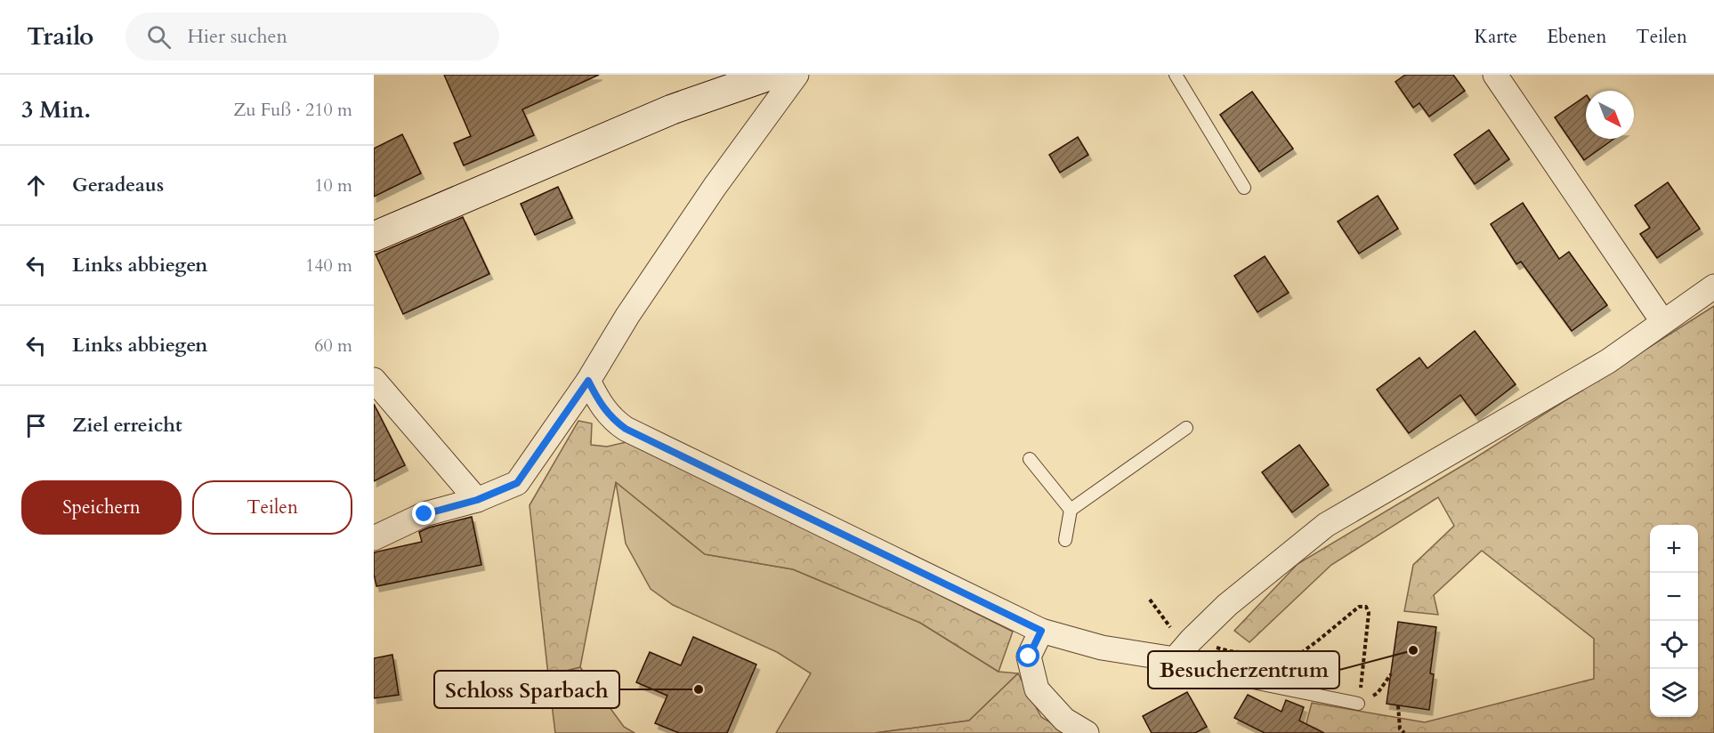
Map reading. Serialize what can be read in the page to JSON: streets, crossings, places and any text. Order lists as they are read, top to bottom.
{
  "places": ["Besucherzentrum", "Schloss Sparbach"],
  "north": "bottom right",
  "page": {
    "header": "Trailo",
    "search": "Hier suchen",
    "nav": ["Karte", "Ebenen", "Teilen"],
    "heading": ["3 Min.", "Zu Fuß · 210 m"],
    "list": [
      ["Geradeaus", "10 m"],
      ["Links abbiegen", "140 m"],
      ["Links abbiegen", "60 m"],
      "Ziel erreicht"
    ],
    "buttons": ["Speichern", "Teilen"],
    "map_buttons": ["+", "−"]
  }
}
